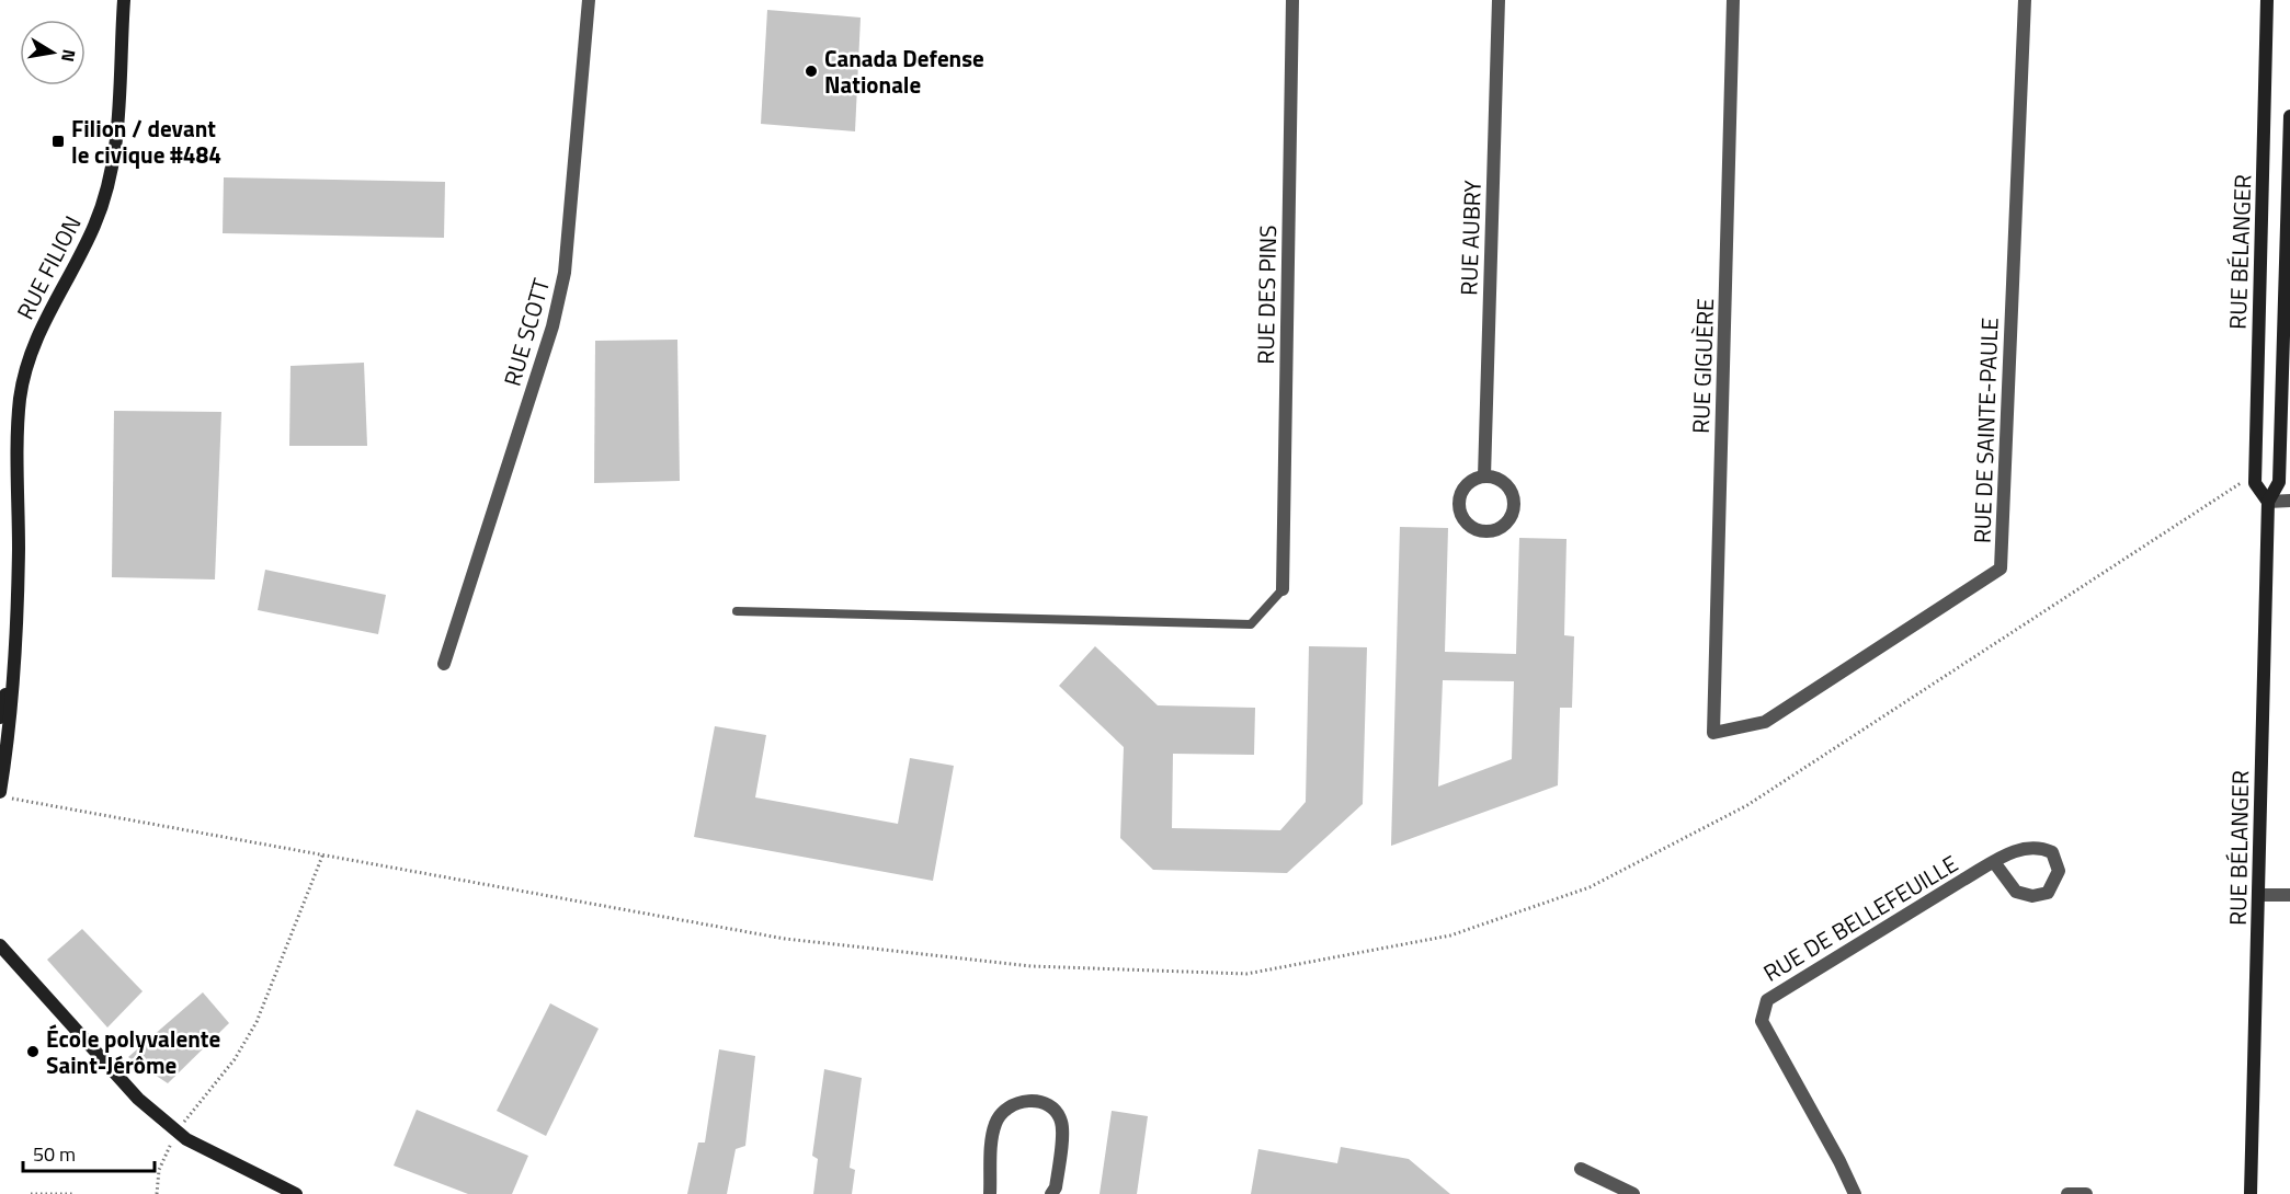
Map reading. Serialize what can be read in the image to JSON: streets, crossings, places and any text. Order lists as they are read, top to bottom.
{
  "streets": {
    "street": [
      "RUE AUBRY",
      "RUE BÉLANGER",
      "RUE FILION",
      "RUE DES PINS",
      "RUE SCOTT",
      "RUE GIGUÈRE",
      "RUE DE SAINTE-PAULE",
      "RUE DE BELLEFEUILLE"
    ]
  },
  "crossings": [
    ["RUE GIGUÈRE", "RUE DE SAINTE-PAULE"]
  ],
  "places": {
    "other": ["Canada Defense Nationale", "École polyvalente Saint-Jérôme"],
    "transit": ["Filion / devant le civique #484"]
  },
  "scale_bar": "50 m",
  "north": "right"
}
